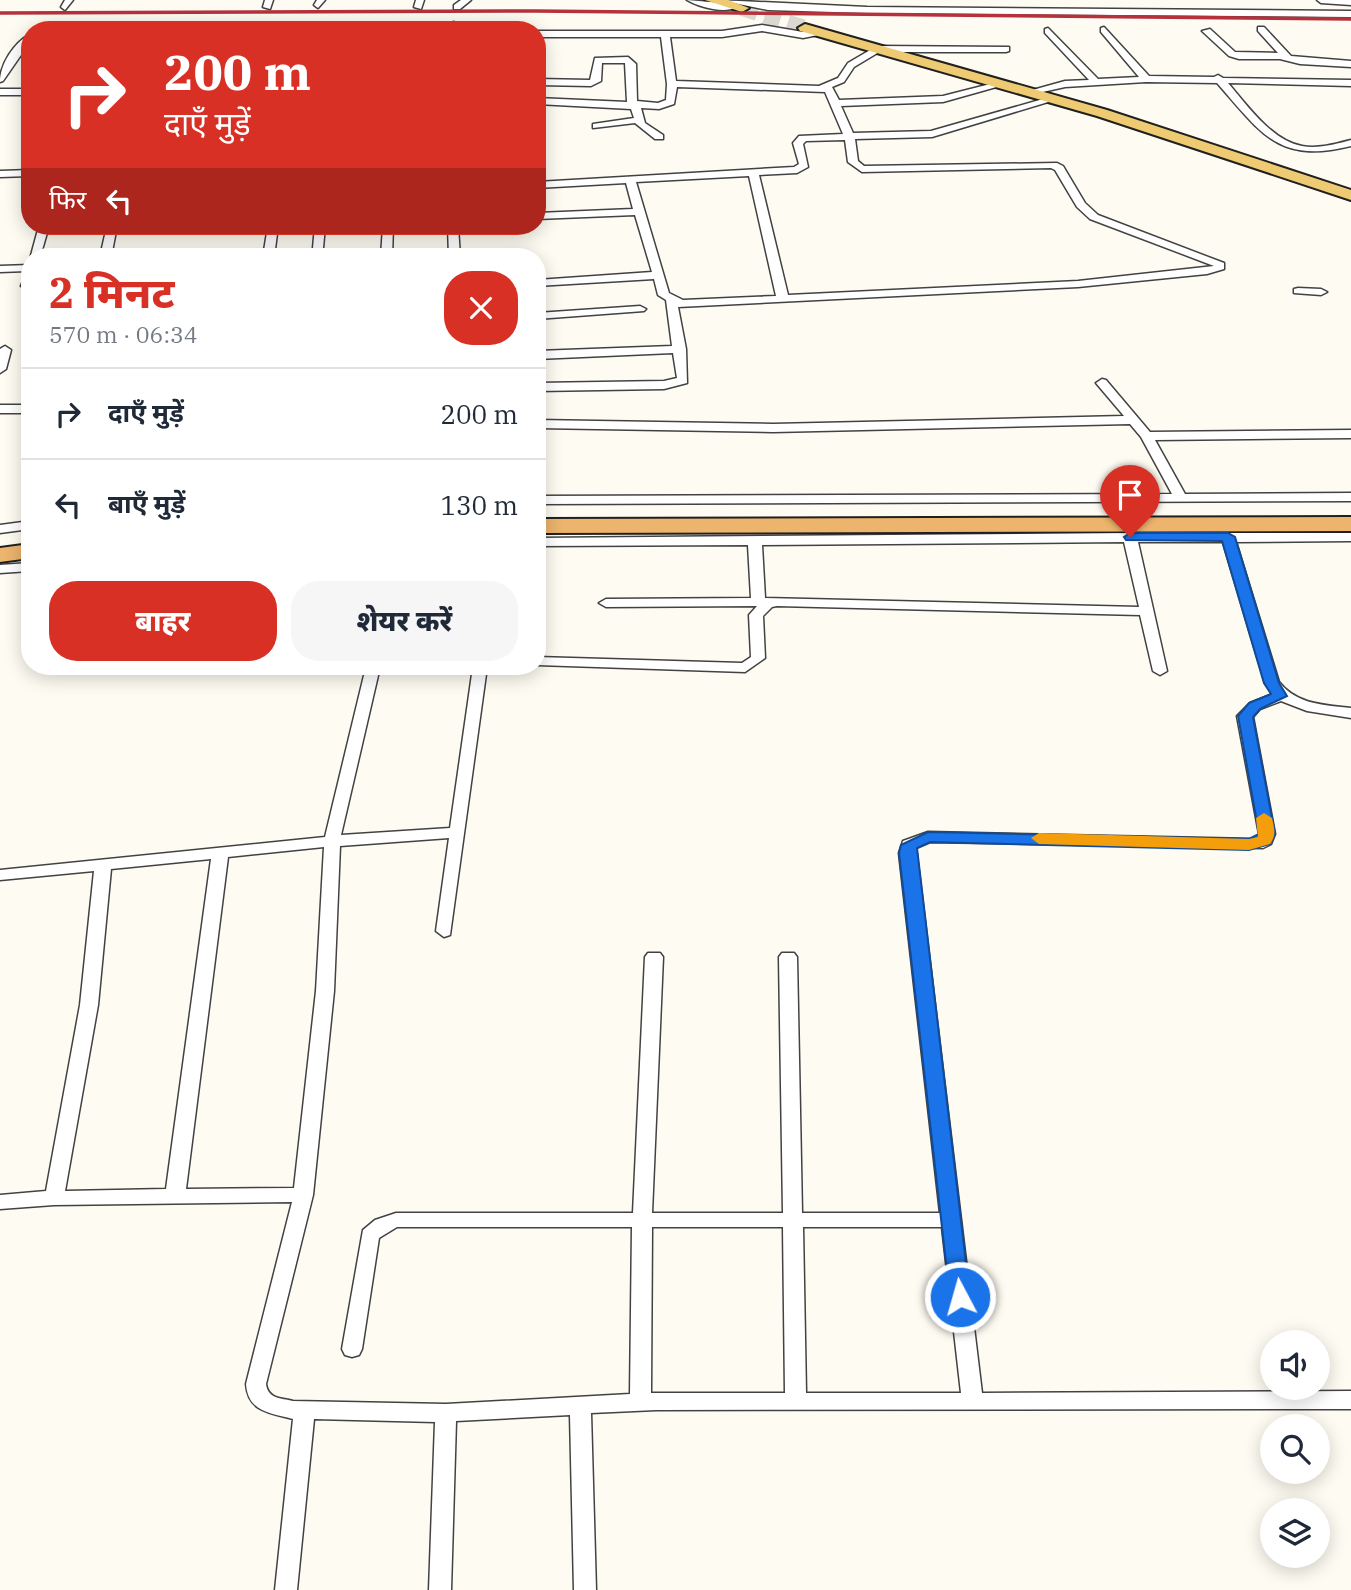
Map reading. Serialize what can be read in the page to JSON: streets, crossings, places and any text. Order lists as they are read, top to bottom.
{
  "page": {
    "turn": ["200 m", "दाएँ मुड़ें"],
    "then": "फिर",
    "heading": ["2 मिनट", "570 m · 06:34"],
    "list": [
      {
        "name": "दाएँ मुड़ें",
        "value": "200 m"
      },
      {
        "name": "बाएँ मुड़ें",
        "value": "130 m"
      }
    ],
    "buttons": ["बाहर", "शेयर करें"]
  }
}
